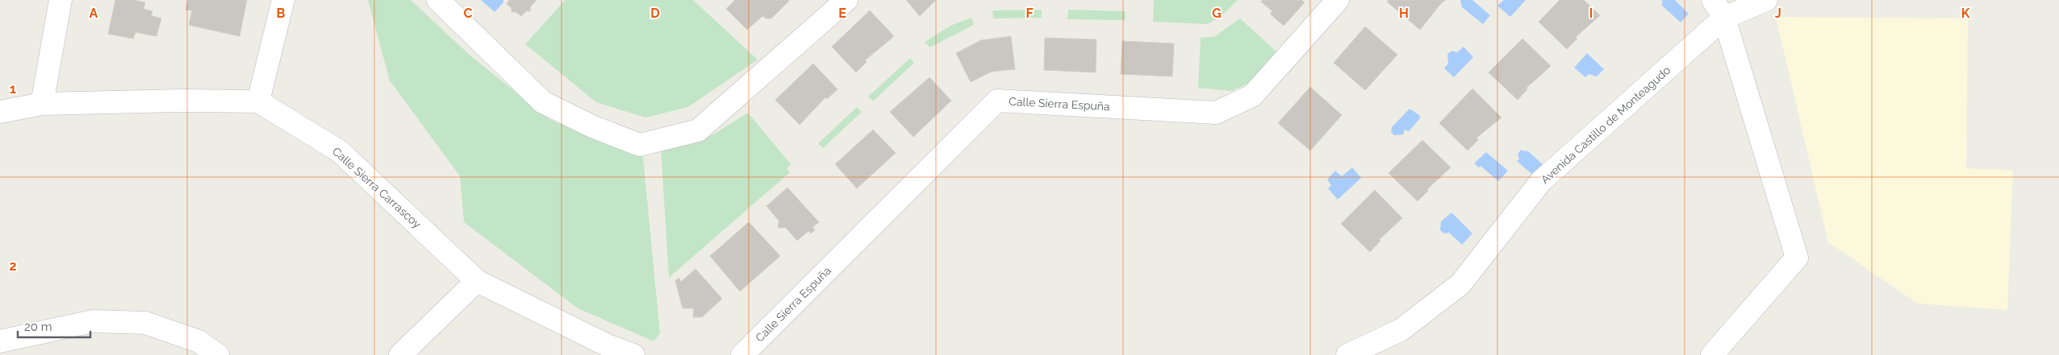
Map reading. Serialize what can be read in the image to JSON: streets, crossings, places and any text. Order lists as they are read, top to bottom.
{
  "streets": {
    "street": ["Calle Sierra Espuña", "Avenida Castillo de Monteagudo", "Calle Sierra Carrascoy"]
  },
  "scale_bar": "20 m",
  "grid": {
    "columns": [
      "A",
      "B",
      "C",
      "D",
      "E",
      "F",
      "G",
      "H",
      "I",
      "J",
      "K"
    ],
    "rows": ["1", "2"]
  }
}
